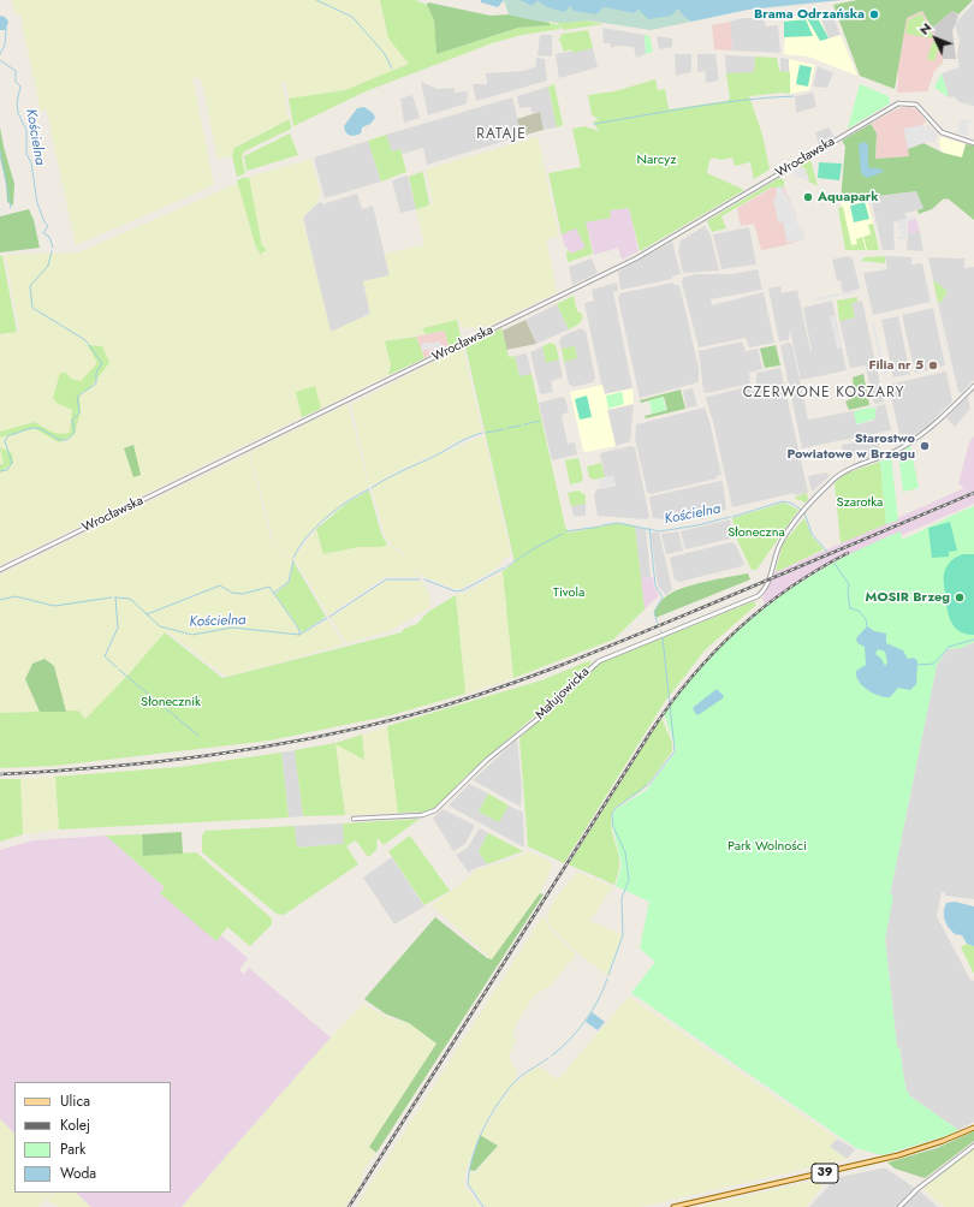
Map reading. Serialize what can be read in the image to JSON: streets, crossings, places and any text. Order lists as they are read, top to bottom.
{
  "streets": {
    "main road": ["39"],
    "street": ["Wrocławska", "Małujowicka"]
  },
  "districts": ["RATAJE", "CZERWONE KOSZARY"],
  "water": ["Kościelna"],
  "parks": [
    "Narcyz",
    "Szarotka",
    "Słoneczna",
    "Tivola",
    "Słonecznik",
    "Park Wolności"
  ],
  "places": [
    "Brama Odrzańska",
    "Aquapark",
    "Filia nr 5",
    "Starostwo Powiatowe w Brzegu",
    "MOSIR Brzeg"
  ],
  "legend": [
    "Ulica",
    "Kolej",
    "Park",
    "Woda"
  ],
  "north": "top left"
}
